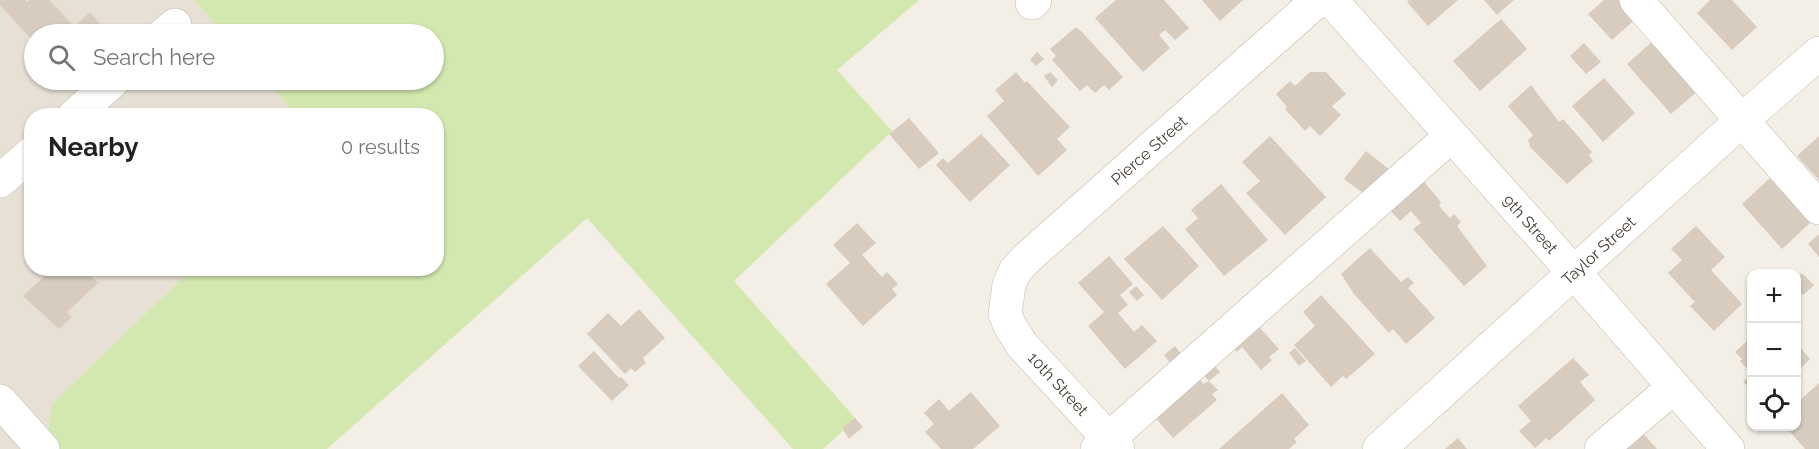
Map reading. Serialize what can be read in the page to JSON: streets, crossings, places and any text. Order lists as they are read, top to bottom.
{
  "streets": {
    "street": [
      "Pierce Street",
      "9th Street",
      "Taylor Street",
      "10th Street"
    ]
  },
  "crossings": [
    ["Pierce Street", "10th Street"],
    ["9th Street", "Taylor Street"]
  ],
  "page": {
    "search": "Search here",
    "heading": ["Nearby", "0 results"],
    "map_buttons": ["+", "−"]
  }
}
